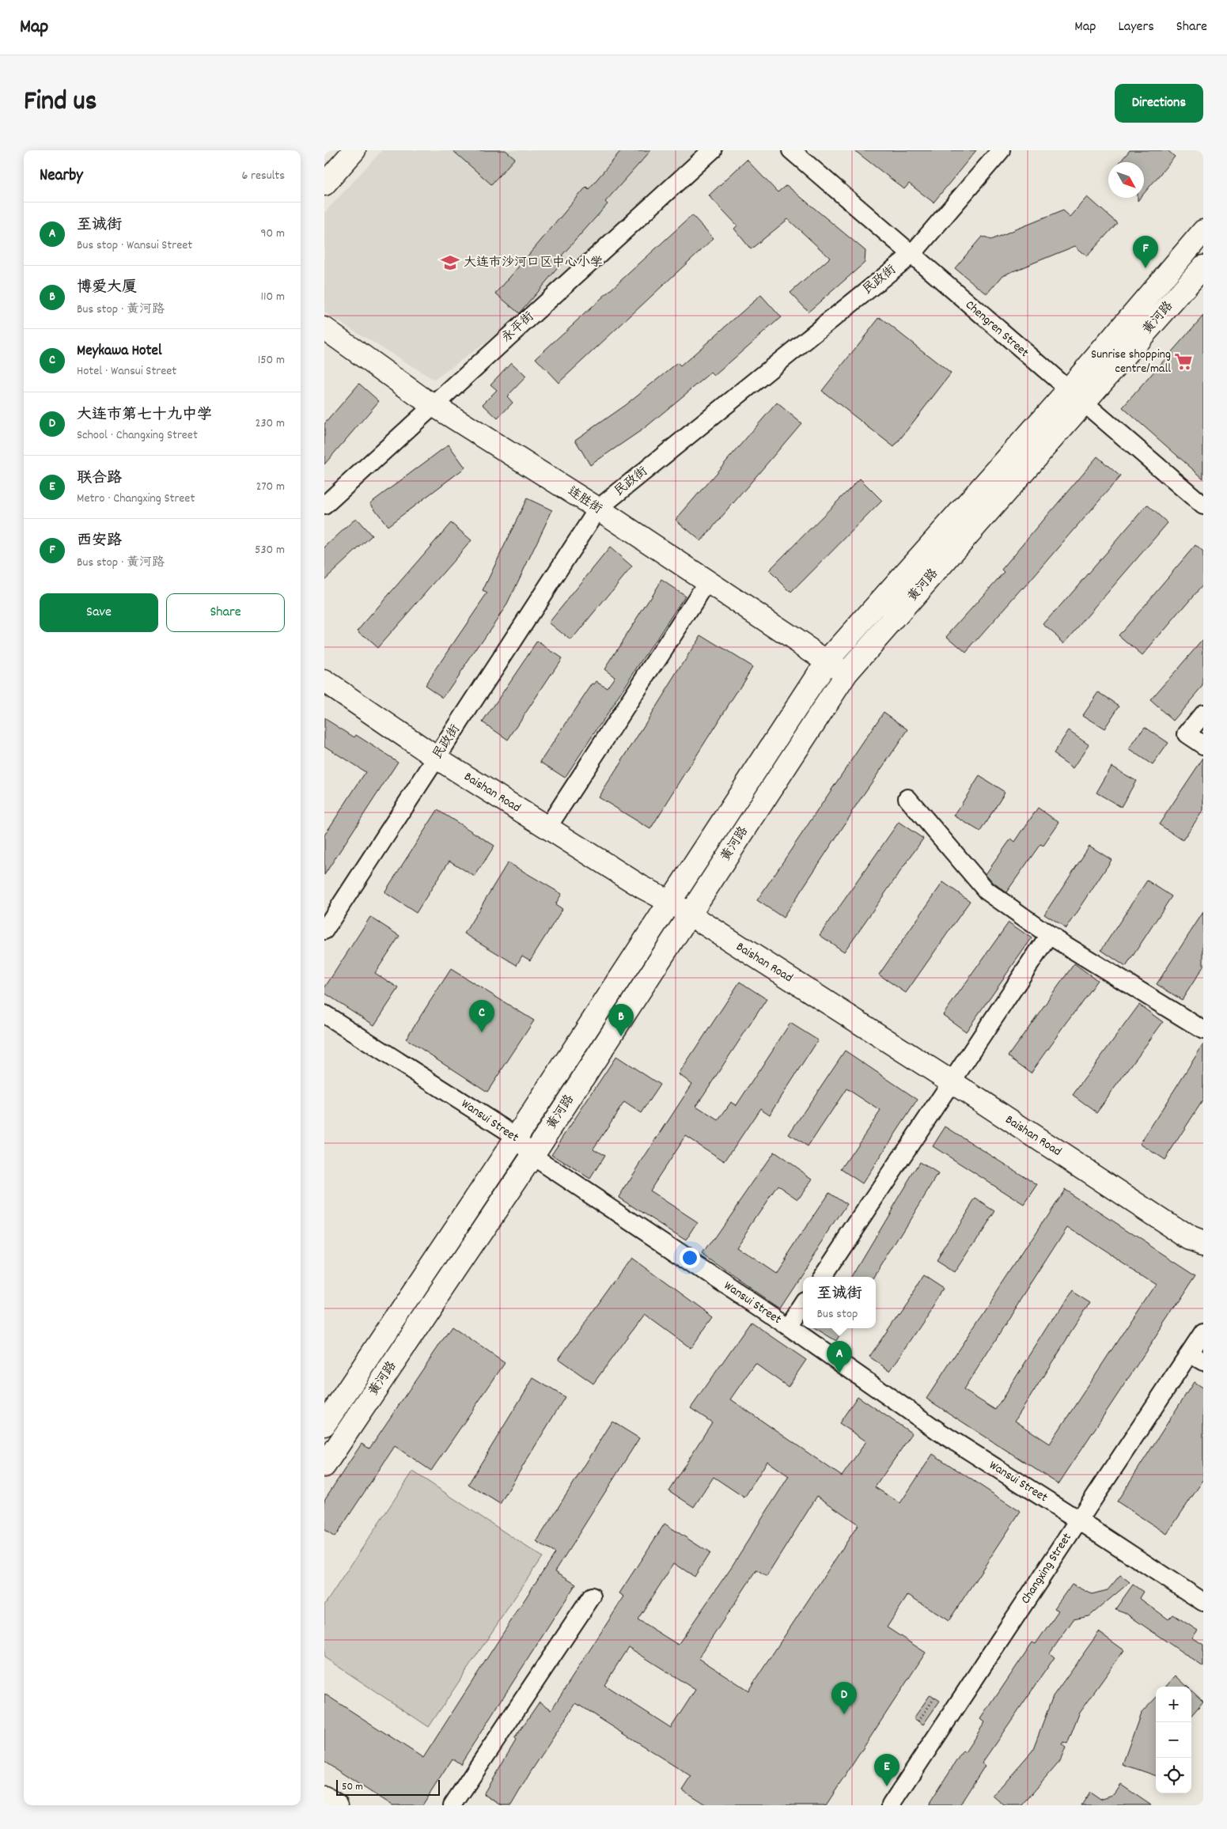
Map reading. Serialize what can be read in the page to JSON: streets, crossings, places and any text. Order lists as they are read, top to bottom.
{
  "streets": {
    "main road": ["黄河路", "连胜街", "Baishan Road"],
    "street": [
      "民政街",
      "永平街",
      "Chengren Street",
      "Wansui Street",
      "Changxing Street"
    ]
  },
  "crossings": [
    ["民政街", "Chengren Street"],
    ["民政街", "连胜街"],
    ["民政街", "Baishan Road"],
    ["黄河路", "Chengren Street"],
    ["黄河路", "连胜街"],
    ["黄河路", "Baishan Road"],
    ["黄河路", "Wansui Street"],
    ["永平街", "连胜街"],
    ["Wansui Street", "Changxing Street"]
  ],
  "places": {
    "school or university": ["大连市沙河口区中心小学"],
    "supermarket": ["Sunrise shopping centre/mall"]
  },
  "scale_bar": "50 m",
  "north": "bottom right",
  "page": {
    "header": "Map",
    "nav": ["Map", "Layers", "Share"],
    "title": "Find us",
    "buttons": [
      "Directions",
      ["Save", "Share"]
    ],
    "heading": ["Nearby", "6 results"],
    "list": [
      {
        "mark": "A",
        "name": "至诚街",
        "note": "Bus stop · Wansui Street",
        "value": "90 m"
      },
      {
        "mark": "B",
        "name": "博爱大厦",
        "note": "Bus stop · 黄河路",
        "value": "110 m"
      },
      {
        "mark": "C",
        "name": "Meykawa Hotel",
        "note": "Hotel · Wansui Street",
        "value": "150 m"
      },
      {
        "mark": "D",
        "name": "大连市第七十九中学",
        "note": "School · Changxing Street",
        "value": "230 m"
      },
      {
        "mark": "E",
        "name": "联合路",
        "note": "Metro · Changxing Street",
        "value": "270 m"
      },
      {
        "mark": "F",
        "name": "西安路",
        "note": "Bus stop · 黄河路",
        "value": "530 m"
      }
    ],
    "pins": [
      "F",
      "C",
      "B",
      "A",
      "D",
      "E"
    ],
    "popup": ["至诚街", "Bus stop"],
    "map_buttons": ["+", "−"],
    "scale": "50 m"
  }
}
